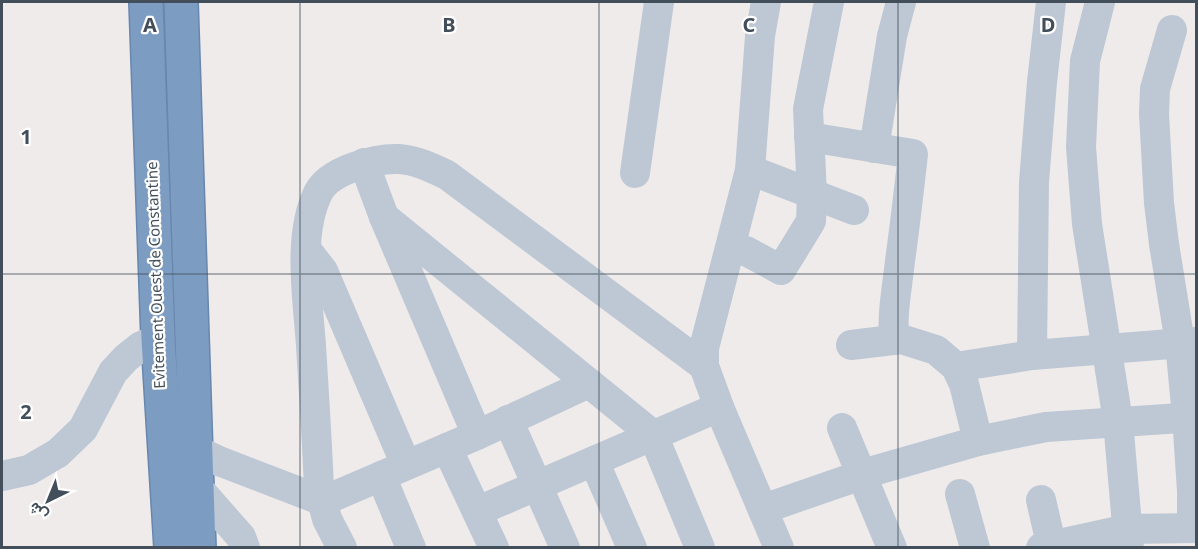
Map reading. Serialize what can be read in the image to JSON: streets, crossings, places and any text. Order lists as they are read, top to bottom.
{
  "streets": {
    "highway": ["Evitement Ouest de Constantine"]
  },
  "north": "bottom left",
  "grid": {
    "columns": [
      "A",
      "B",
      "C",
      "D"
    ],
    "rows": ["1", "2"]
  }
}
